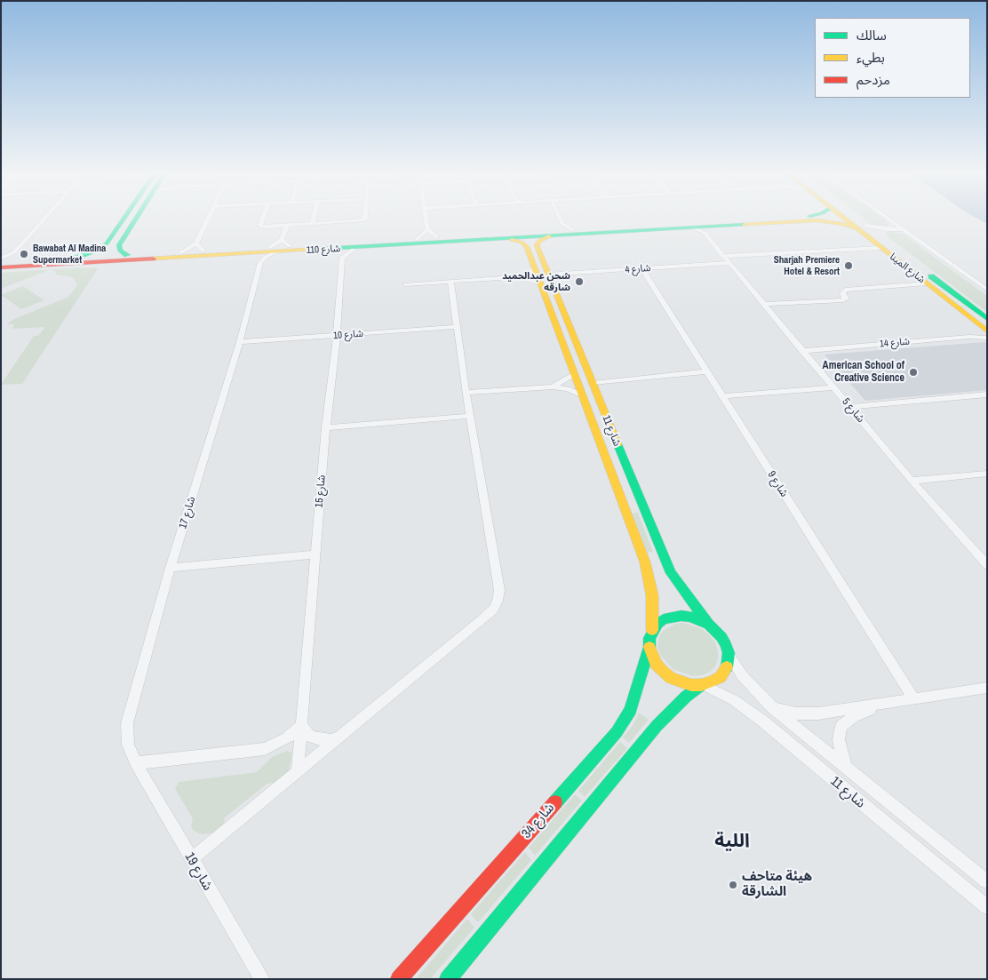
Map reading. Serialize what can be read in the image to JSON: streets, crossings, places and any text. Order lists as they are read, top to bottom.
{
  "streets": {
    "main road": [
      "شارع 110",
      "شارع المينا",
      "شارع 11",
      "شارع 34"
    ],
    "street": [
      "شارع 4",
      "شارع 10",
      "شارع 14",
      "شارع 5",
      "شارع 9",
      "شارع 15",
      "شارع 17",
      "شارع 19"
    ]
  },
  "crossings": [
    ["شارع 110", "شارع المينا"],
    ["شارع 110", "شارع 5"],
    ["شارع 110", "شارع 11"],
    ["شارع 4", "شارع 5"],
    ["شارع 4", "شارع 11"],
    ["شارع 4", "شارع 9"],
    ["شارع 10", "شارع 15"],
    ["شارع 10", "شارع 17"],
    ["شارع 14", "شارع 5"],
    ["شارع 11", "شارع 34"],
    ["شارع 17", "شارع 19"]
  ],
  "districts": ["اللية"],
  "places": [
    "Bawabat Al Madina Supermarket",
    "Sharjah Premiere Hotel & Resort",
    "شحن عبدالحميد شارقه",
    "American School of Creative Science",
    "هيئة متاحف الشارقة"
  ],
  "legend": ["سالك", "بطيء", "مزدحم"]
}
